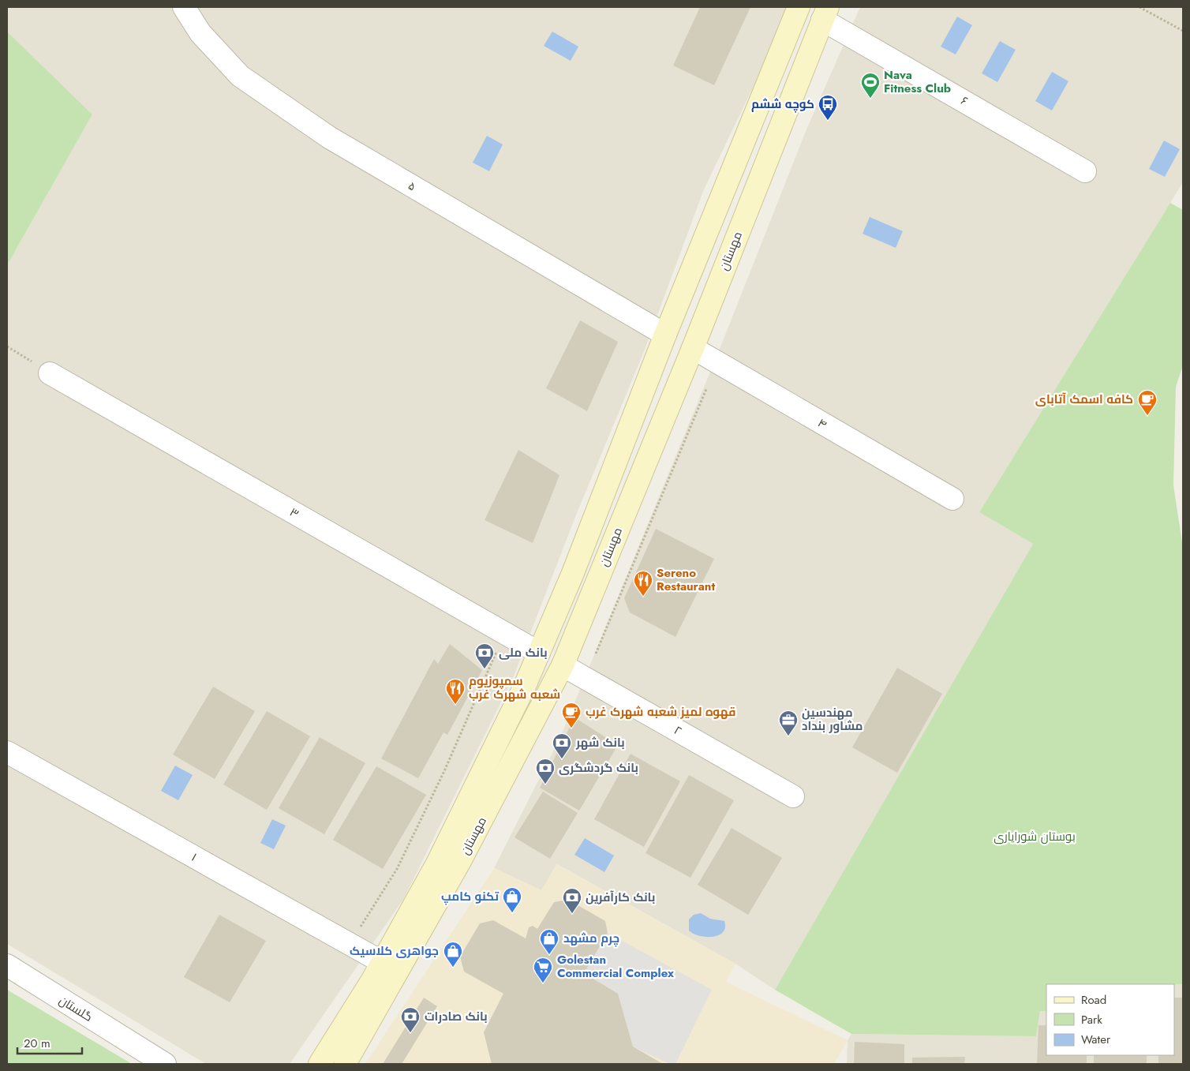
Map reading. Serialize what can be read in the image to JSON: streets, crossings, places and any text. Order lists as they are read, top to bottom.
{
  "streets": {
    "street": [
      "۶",
      "۵",
      "مهستان",
      "۴",
      "۳",
      "۲",
      "۱",
      "گلستان"
    ]
  },
  "crossings": [
    ["۶", "مهستان"],
    ["مهستان", "۴"],
    ["مهستان", "۲"],
    ["مهستان", "۱"]
  ],
  "parks": ["بوستان شورایاری"],
  "places": {
    "sports": ["Nava Fitness Club"],
    "bus stop": ["کوچه ششم"],
    "cafe": ["کافه اسمک آتابای", "قهوه لمیز شعبه شهرک غرب"],
    "restaurant": ["Sereno Restaurant", "سمپوزیوم شعبه شهرک غرب"],
    "bank": [
      "بانک ملی",
      "بانک شهر",
      "بانک گردشگری",
      "بانک کارآفرین",
      "بانک صادرات"
    ],
    "office": ["مهندسین مشاور بنداد"],
    "shop": ["تکنو کامپ", "چرم مشهد", "جواهری کلاسیک"],
    "supermarket": ["Golestan Commercial Complex"]
  },
  "legend": ["Road", "Park", "Water"],
  "scale_bar": "20 m"
}
